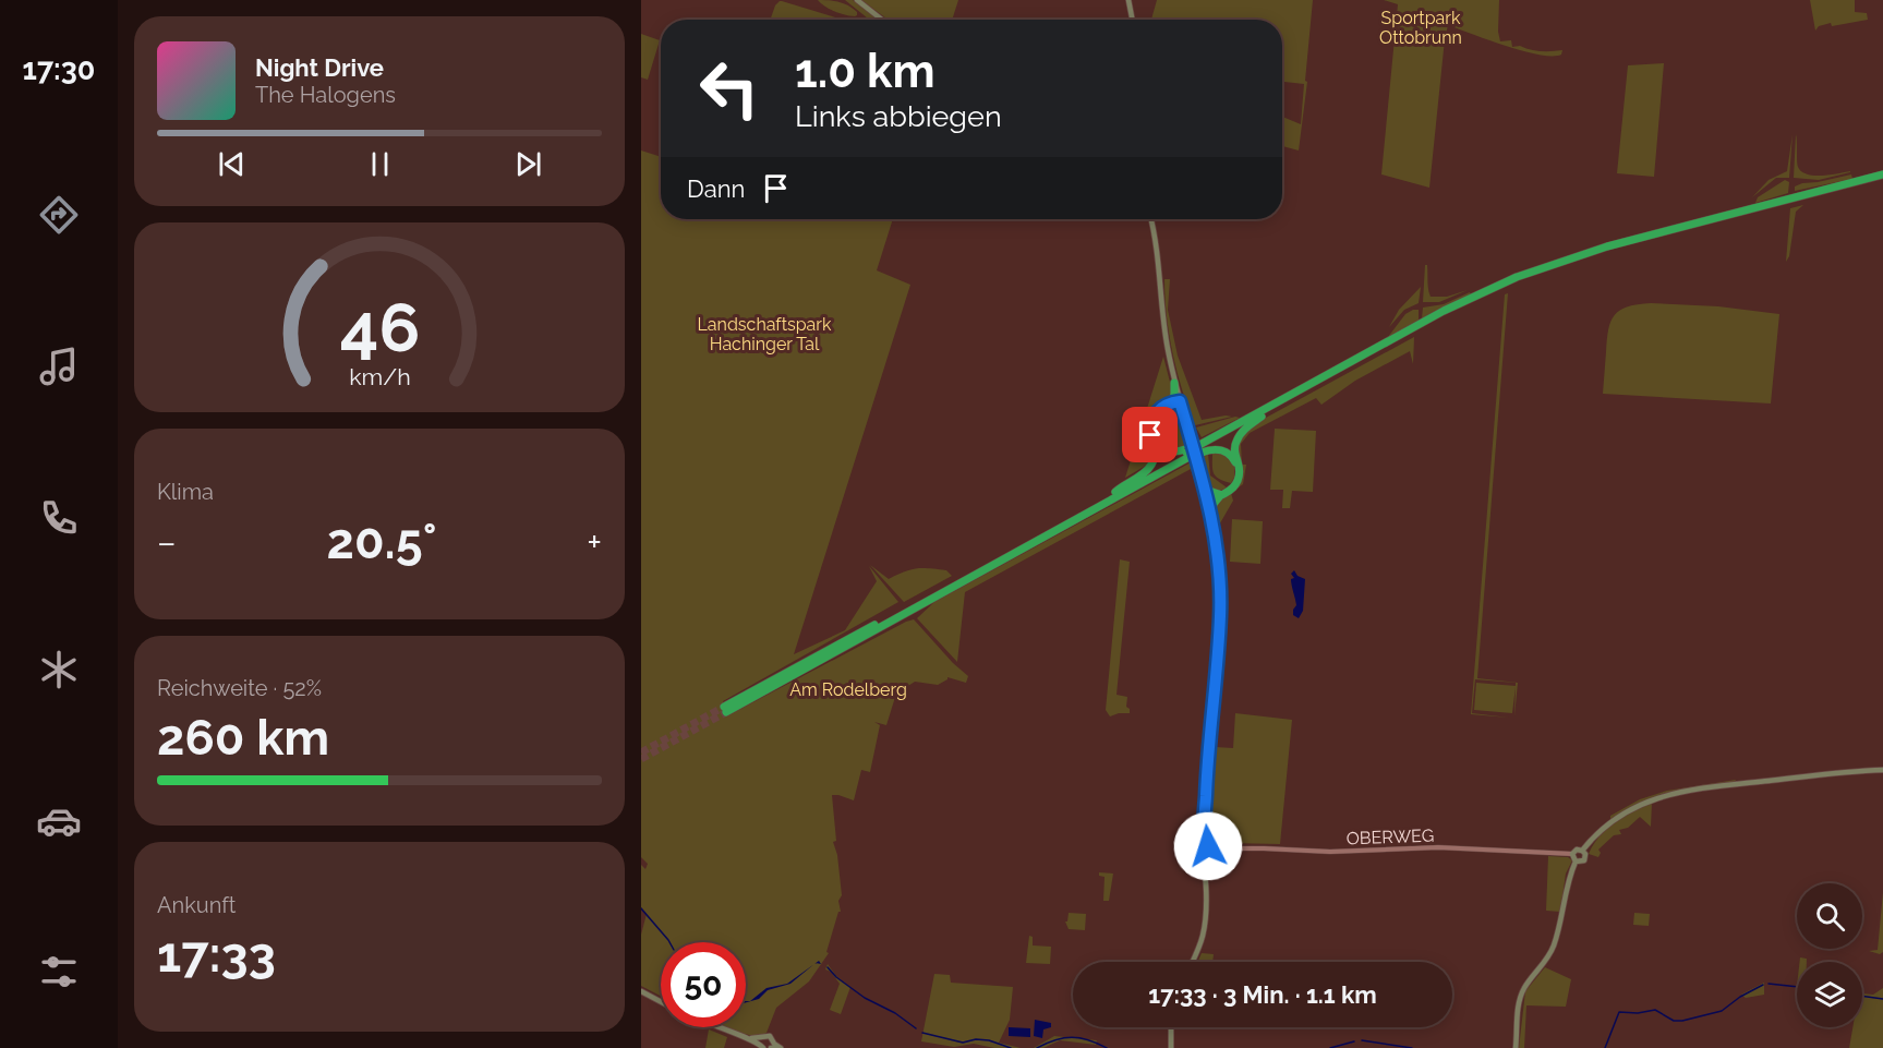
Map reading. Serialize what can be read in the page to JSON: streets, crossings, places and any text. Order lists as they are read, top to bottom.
{
  "streets": {
    "street": ["OBERWEG"]
  },
  "parks": ["Sportpark Ottobrunn", "Landschaftspark Hachinger Tal", "Am Rodelberg"],
  "page": {
    "tabs": "17:30",
    "turn": ["1.0 km", "Links abbiegen"],
    "song": ["Night Drive", "The Halogens"],
    "then": "Dann",
    "tile": [
      "Klima",
      ["Reichweite · 52%", "260 km"],
      ["Ankunft", "17:33"]
    ],
    "heat": ["−", "20.5°", "+"],
    "limit": "50",
    "trip": "17:33 · 3 Min. · 1.1 km",
    "gauge": ["46", "km/h"]
  }
}
